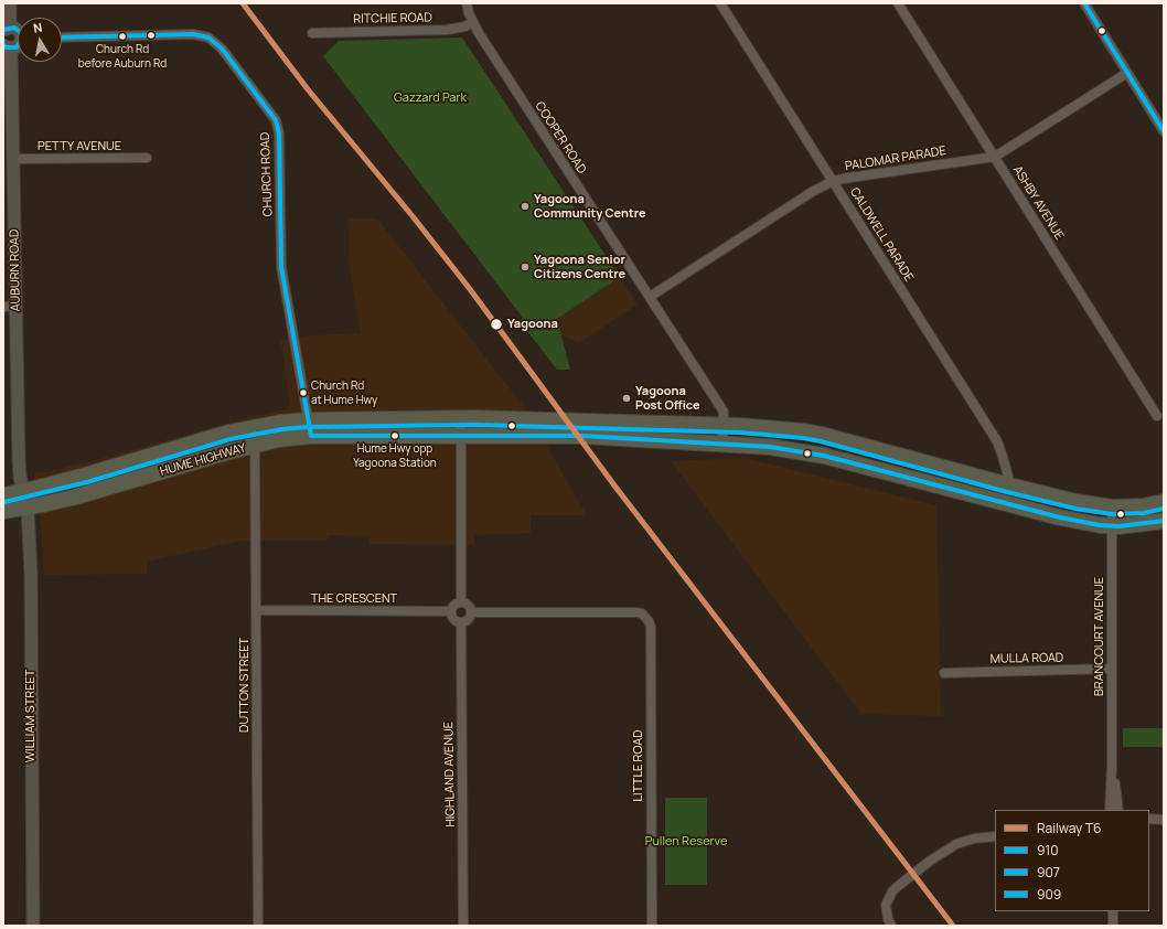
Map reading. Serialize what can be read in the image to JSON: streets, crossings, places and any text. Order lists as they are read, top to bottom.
{
  "streets": {
    "highway": ["HUME HIGHWAY"],
    "main road": ["AUBURN ROAD", "WILLIAM STREET"],
    "street": [
      "RITCHIE ROAD",
      "COOPER ROAD",
      "PETTY AVENUE",
      "PALOMAR PARADE",
      "CHURCH ROAD",
      "ASHBY AVENUE",
      "CALDWELL PARADE",
      "THE CRESCENT",
      "BRANCOURT AVENUE",
      "MULLA ROAD",
      "DUTTON STREET",
      "LITTLE ROAD",
      "HIGHLAND AVENUE"
    ]
  },
  "crossings": [
    ["RITCHIE ROAD", "COOPER ROAD"],
    ["COOPER ROAD", "PALOMAR PARADE"],
    ["COOPER ROAD", "HUME HIGHWAY"],
    ["PETTY AVENUE", "AUBURN ROAD"],
    ["PALOMAR PARADE", "ASHBY AVENUE"],
    ["PALOMAR PARADE", "CALDWELL PARADE"],
    ["CHURCH ROAD", "HUME HIGHWAY"],
    ["CALDWELL PARADE", "HUME HIGHWAY"],
    ["AUBURN ROAD", "HUME HIGHWAY"],
    ["HUME HIGHWAY", "BRANCOURT AVENUE"],
    ["HUME HIGHWAY", "DUTTON STREET"],
    ["HUME HIGHWAY", "WILLIAM STREET"],
    ["THE CRESCENT", "DUTTON STREET"],
    ["THE CRESCENT", "LITTLE ROAD"],
    ["THE CRESCENT", "HIGHLAND AVENUE"],
    ["BRANCOURT AVENUE", "MULLA ROAD"],
    ["LITTLE ROAD", "HIGHLAND AVENUE"]
  ],
  "parks": ["Gazzard Park", "Pullen Reserve"],
  "places": [
    "Church Rd before Auburn Rd",
    "Yagoona Community Centre",
    "Yagoona Senior Citizens Centre",
    "Yagoona",
    "Church Rd at Hume Hwy",
    "Yagoona Post Office",
    "Hume Hwy opp Yagoona Station"
  ],
  "lines": [
    "rail line T6",
    "transit line 909",
    "transit line 910",
    "transit line 907"
  ],
  "legend": [
    "Railway T6",
    "910",
    "907",
    "909"
  ],
  "north": "top"
}
